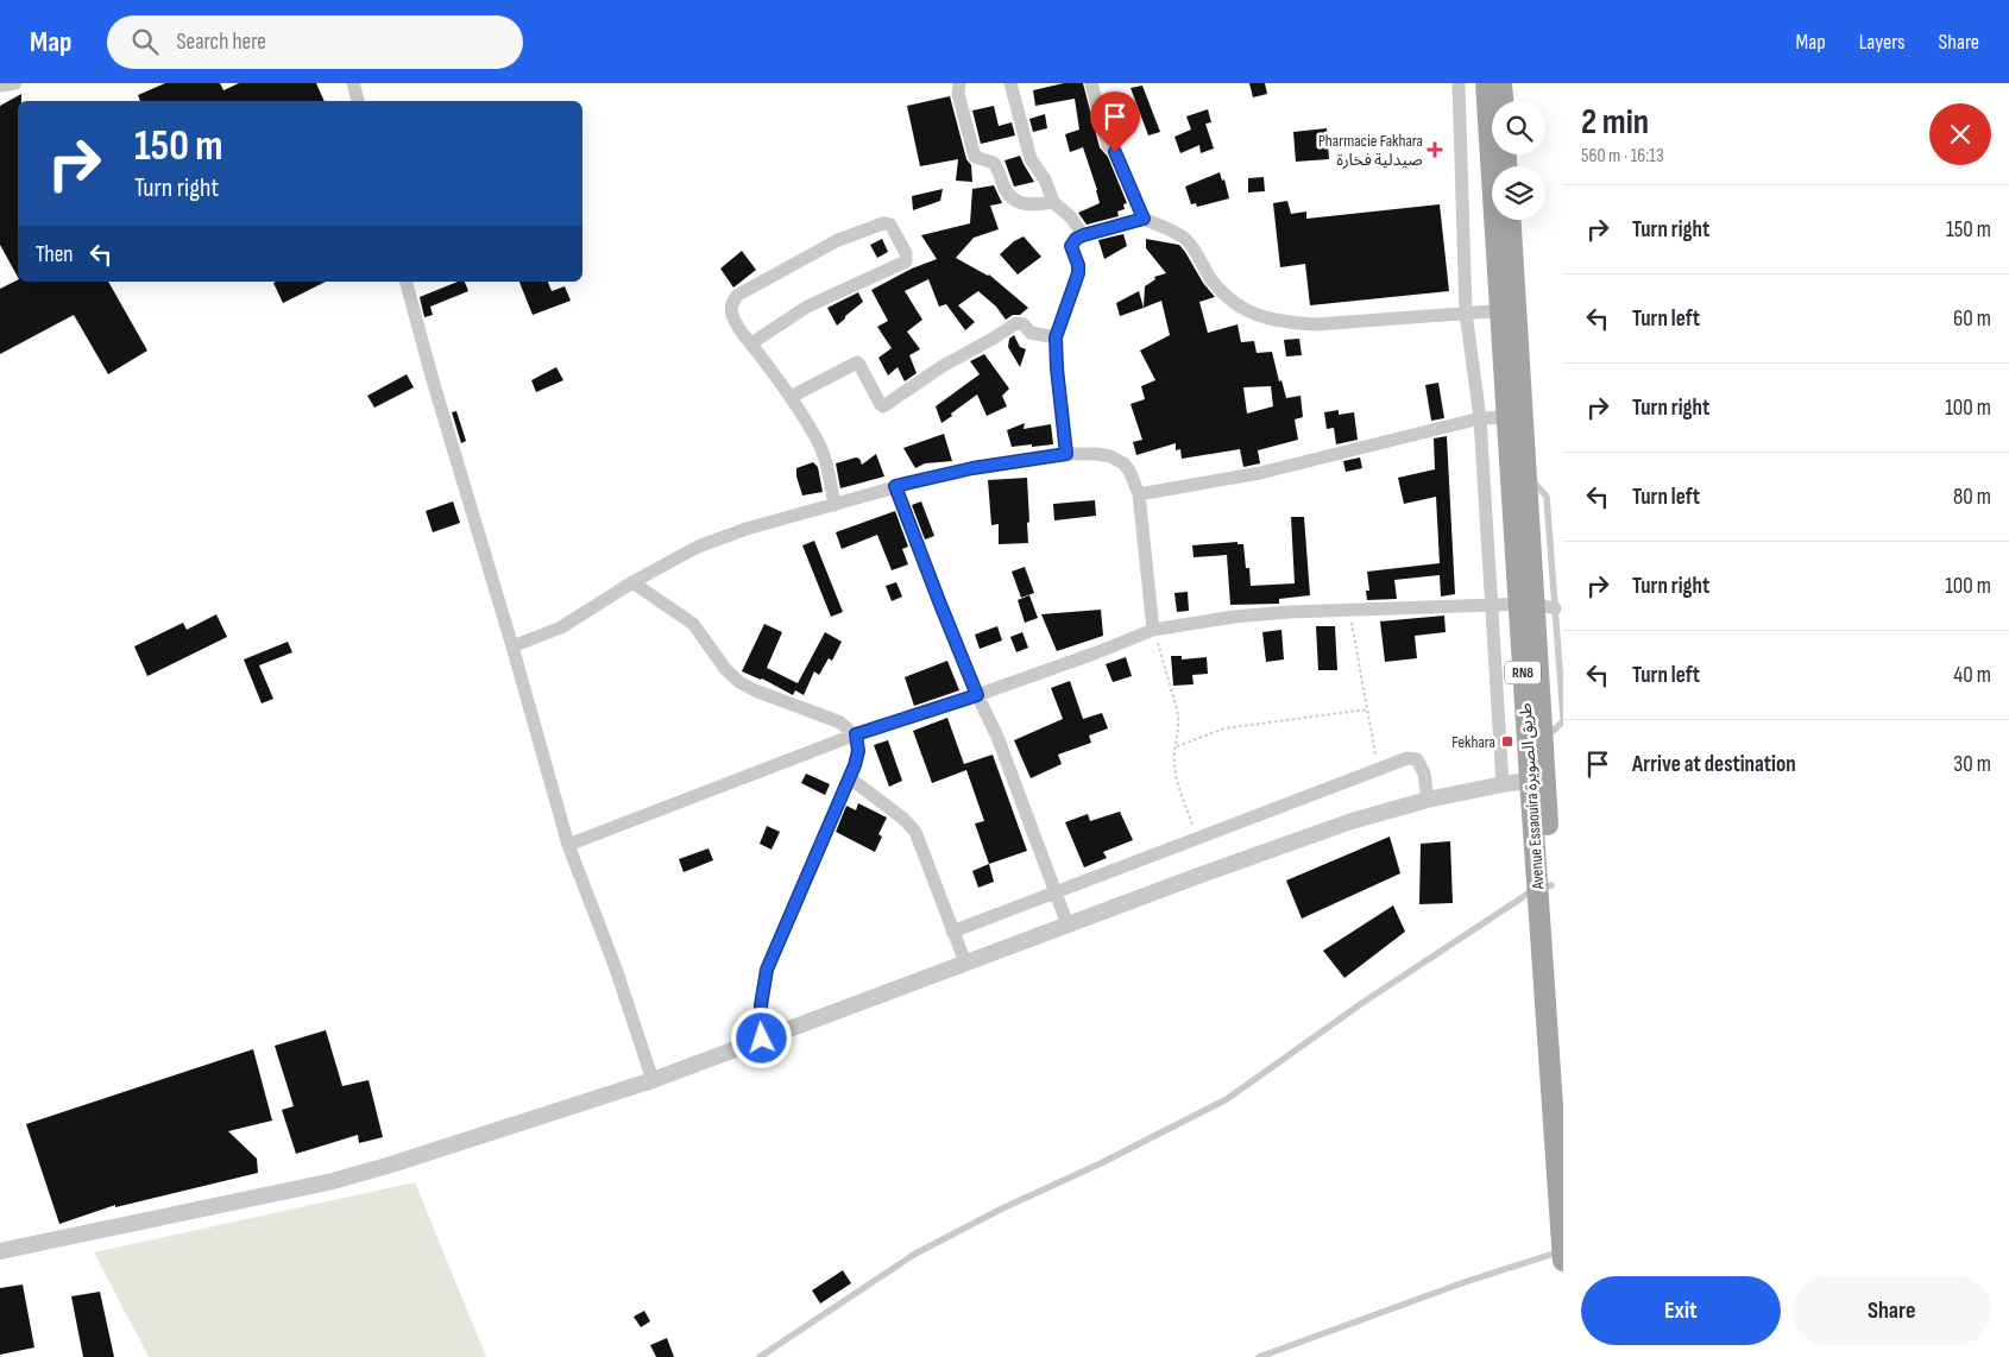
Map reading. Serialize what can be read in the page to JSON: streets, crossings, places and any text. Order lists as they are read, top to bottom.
{
  "streets": {
    "main road": ["RN8", "Avenue Essaouira طريق الصويرة"]
  },
  "places": {
    "health": ["Pharmacie Fakhara صيدلية فخارة"],
    "transit": ["Fekhara"]
  },
  "page": {
    "header": "Map",
    "search": "Search here",
    "nav": ["Map", "Layers", "Share"],
    "heading": ["2 min", "560 m · 16:13"],
    "turn": ["150 m", "Turn right"],
    "list": [
      {
        "name": "Turn right",
        "value": "150 m"
      },
      {
        "name": "Turn left",
        "value": "60 m"
      },
      {
        "name": "Turn right",
        "value": "100 m"
      },
      {
        "name": "Turn left",
        "value": "80 m"
      },
      {
        "name": "Turn right",
        "value": "100 m"
      },
      {
        "name": "Turn left",
        "value": "40 m"
      },
      {
        "name": "Arrive at destination",
        "value": "30 m"
      }
    ],
    "then": "Then",
    "buttons": ["Exit", "Share"]
  }
}
